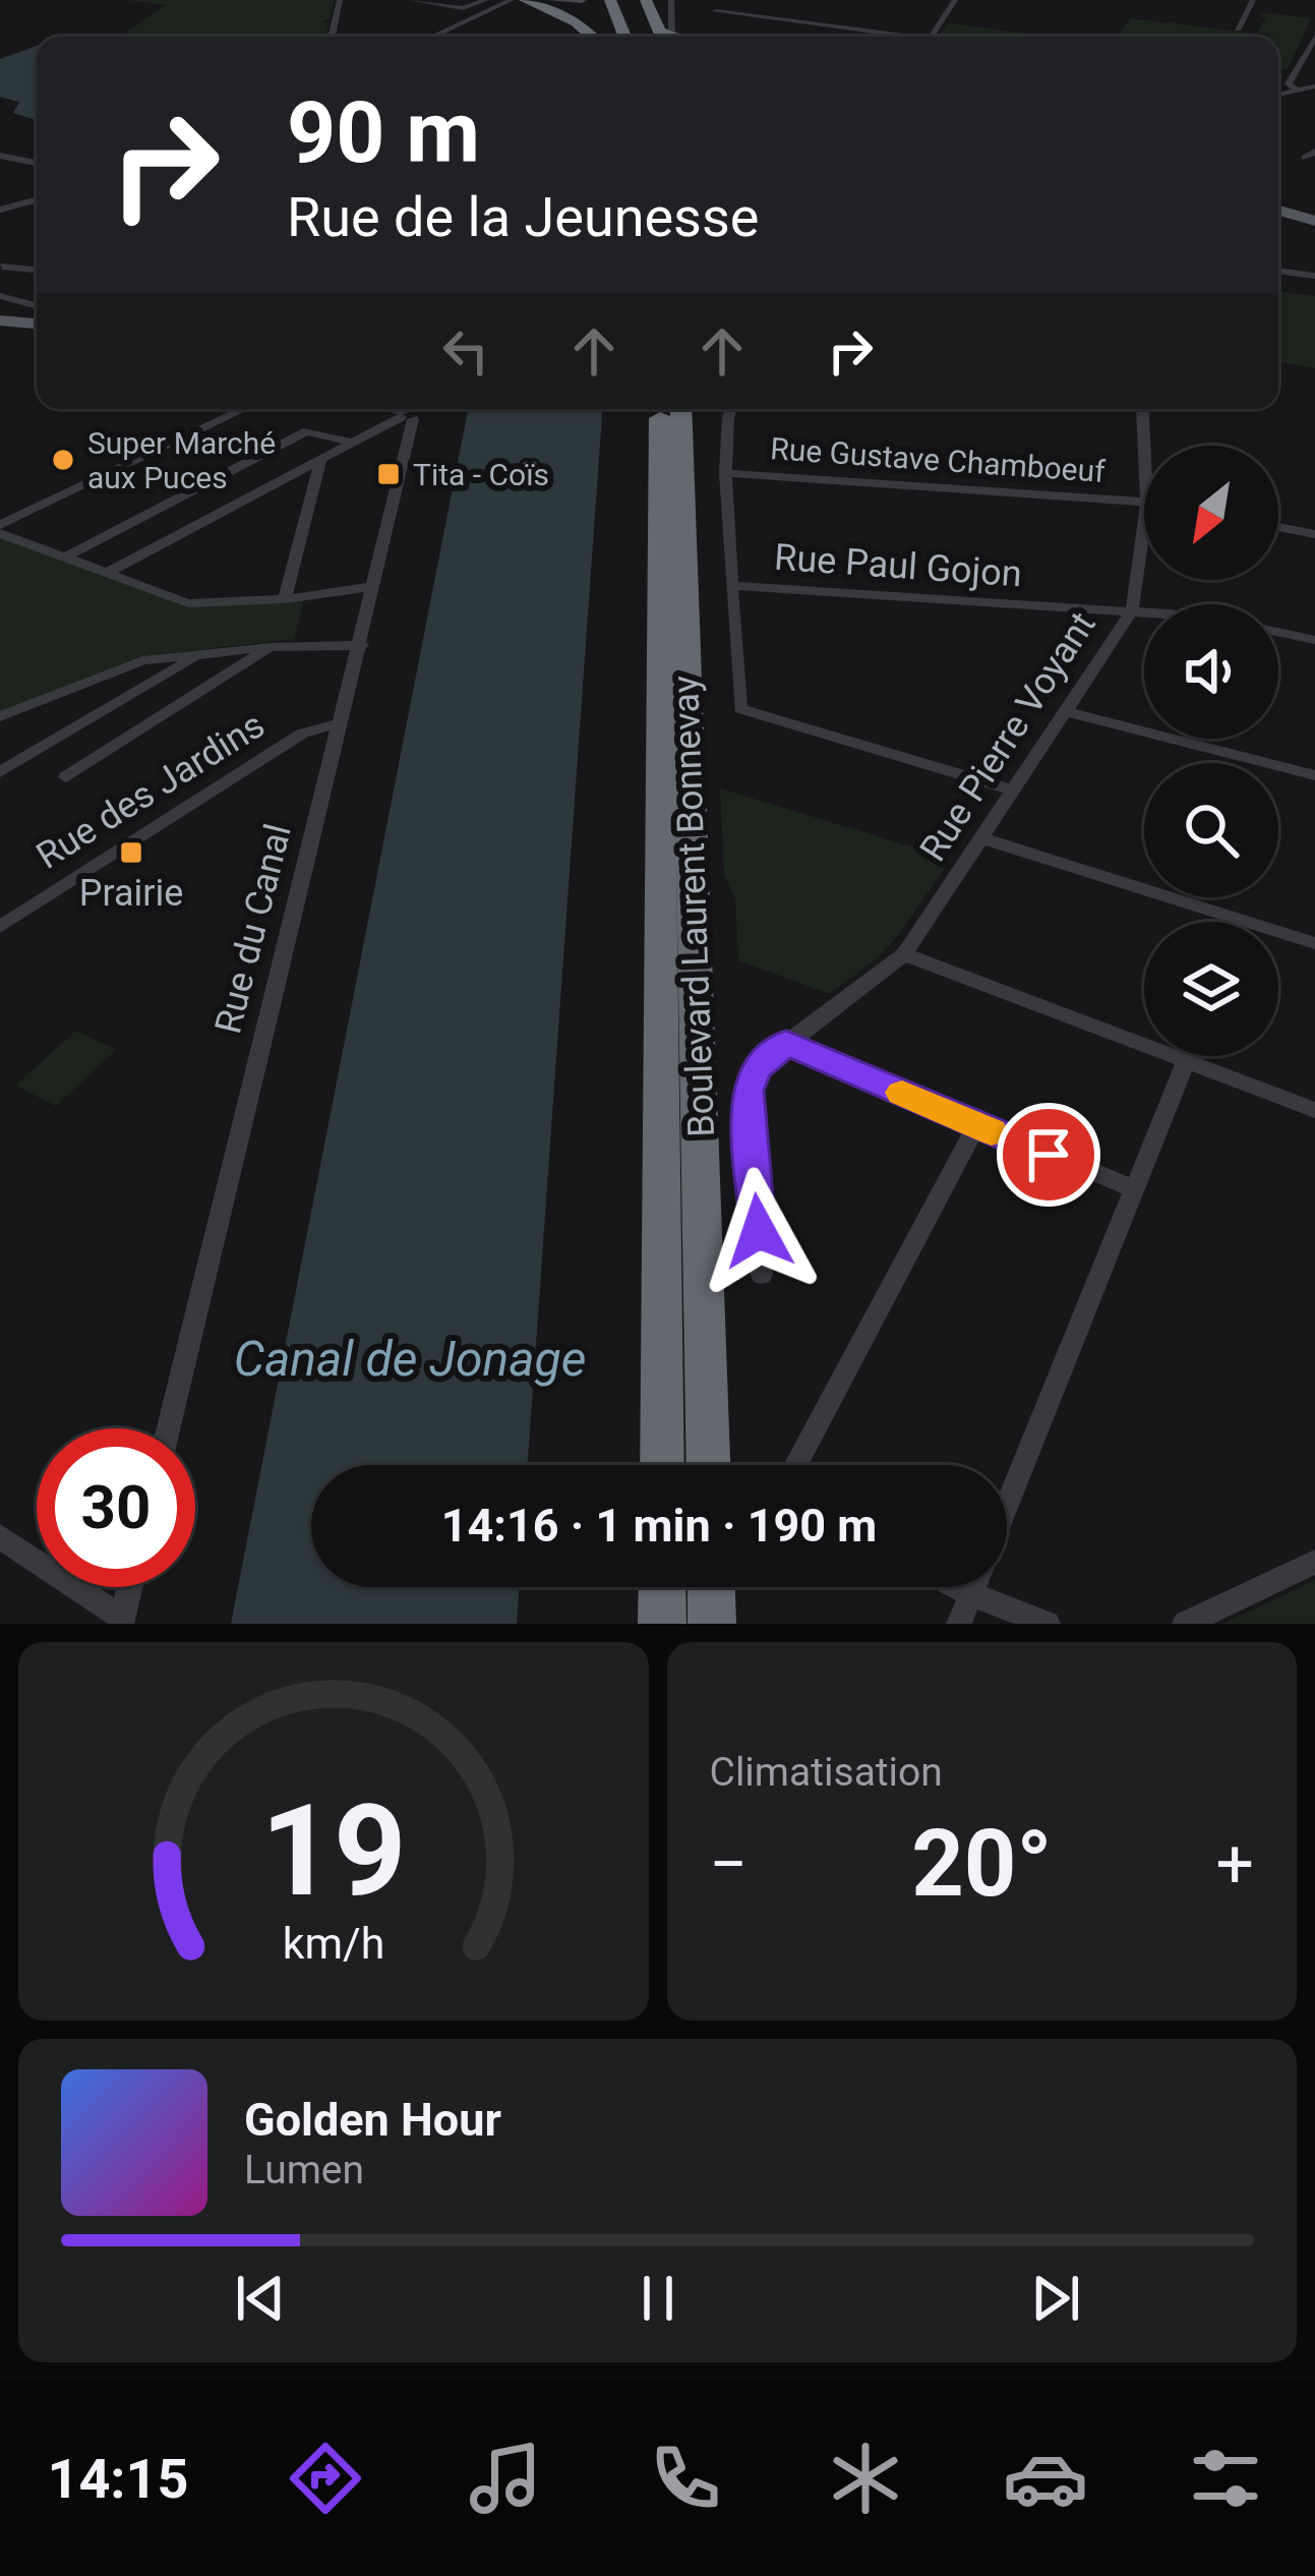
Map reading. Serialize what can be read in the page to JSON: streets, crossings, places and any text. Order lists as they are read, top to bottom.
{
  "streets": {
    "highway": ["Boulevard Laurent Bonnevay"],
    "street": [
      "Rue Gustave Chamboeuf",
      "Rue Paul Gojon",
      "Rue Pierre Voyant",
      "Rue des Jardins",
      "Rue du Canal"
    ]
  },
  "crossings": [
    ["Rue Paul Gojon", "Rue Pierre Voyant"],
    ["Rue des Jardins", "Rue du Canal"]
  ],
  "water": ["Canal de Jonage"],
  "places": {
    "other": ["Super Marché aux Puces"],
    "transit": ["Tita - Coïs", "Prairie"]
  },
  "north": "bottom left",
  "page": {
    "turn": ["90 m", "Rue de la Jeunesse"],
    "limit": "30",
    "trip": "14:16 · 1 min · 190 m",
    "tile": "Climatisation",
    "heat": ["−", "20°", "+"],
    "song": ["Golden Hour", "Lumen"],
    "tabs": "14:15",
    "gauge": ["19", "km/h"]
  }
}
